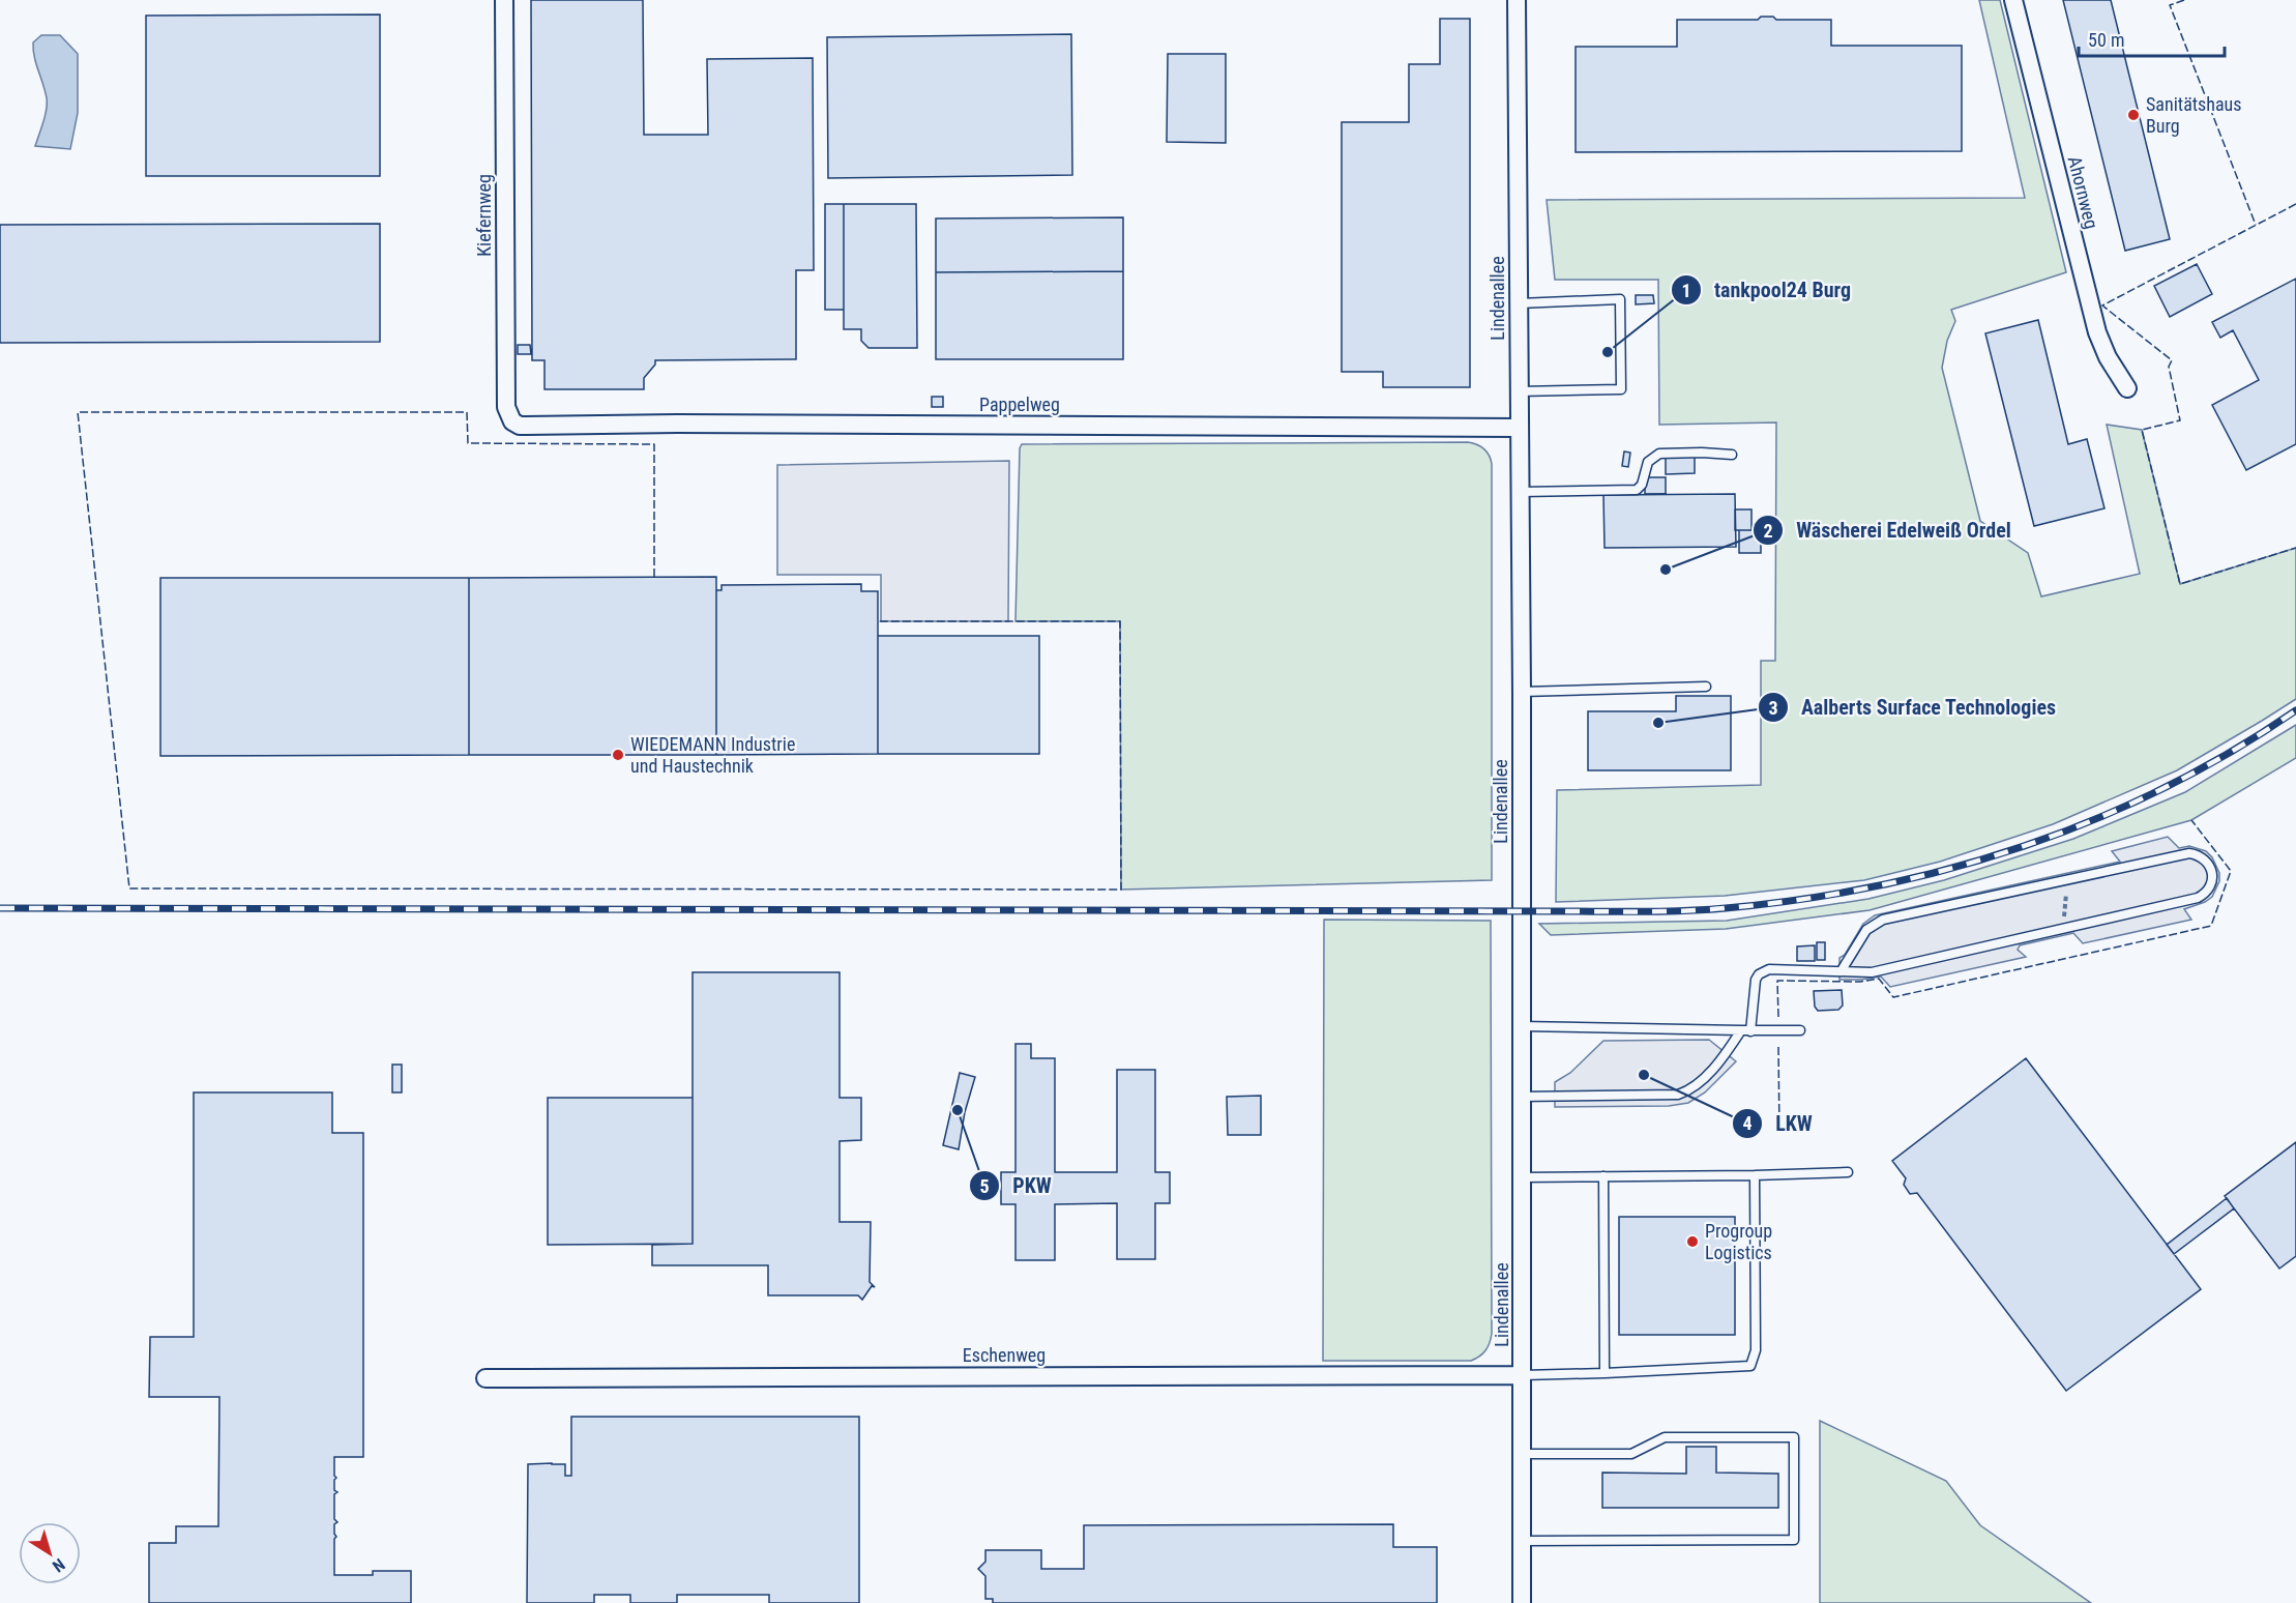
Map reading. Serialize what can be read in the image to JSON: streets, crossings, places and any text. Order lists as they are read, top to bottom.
{
  "streets": {
    "street": [
      "Ahornweg",
      "Kiefernweg",
      "Lindenallee",
      "Pappelweg",
      "Eschenweg"
    ]
  },
  "crossings": [
    ["Kiefernweg", "Pappelweg"],
    ["Lindenallee", "Pappelweg"],
    ["Lindenallee", "Eschenweg"]
  ],
  "places": [
    "Sanitätshaus Burg",
    "tankpool24 Burg",
    "Wäscherei Edelweiß Ordel",
    "Aalberts Surface Technologies",
    "WIEDEMANN Industrie und Haustechnik",
    "LKW",
    "PKW",
    "Progroup Logistics"
  ],
  "scale_bar": "50 m",
  "north": "bottom right"
}
